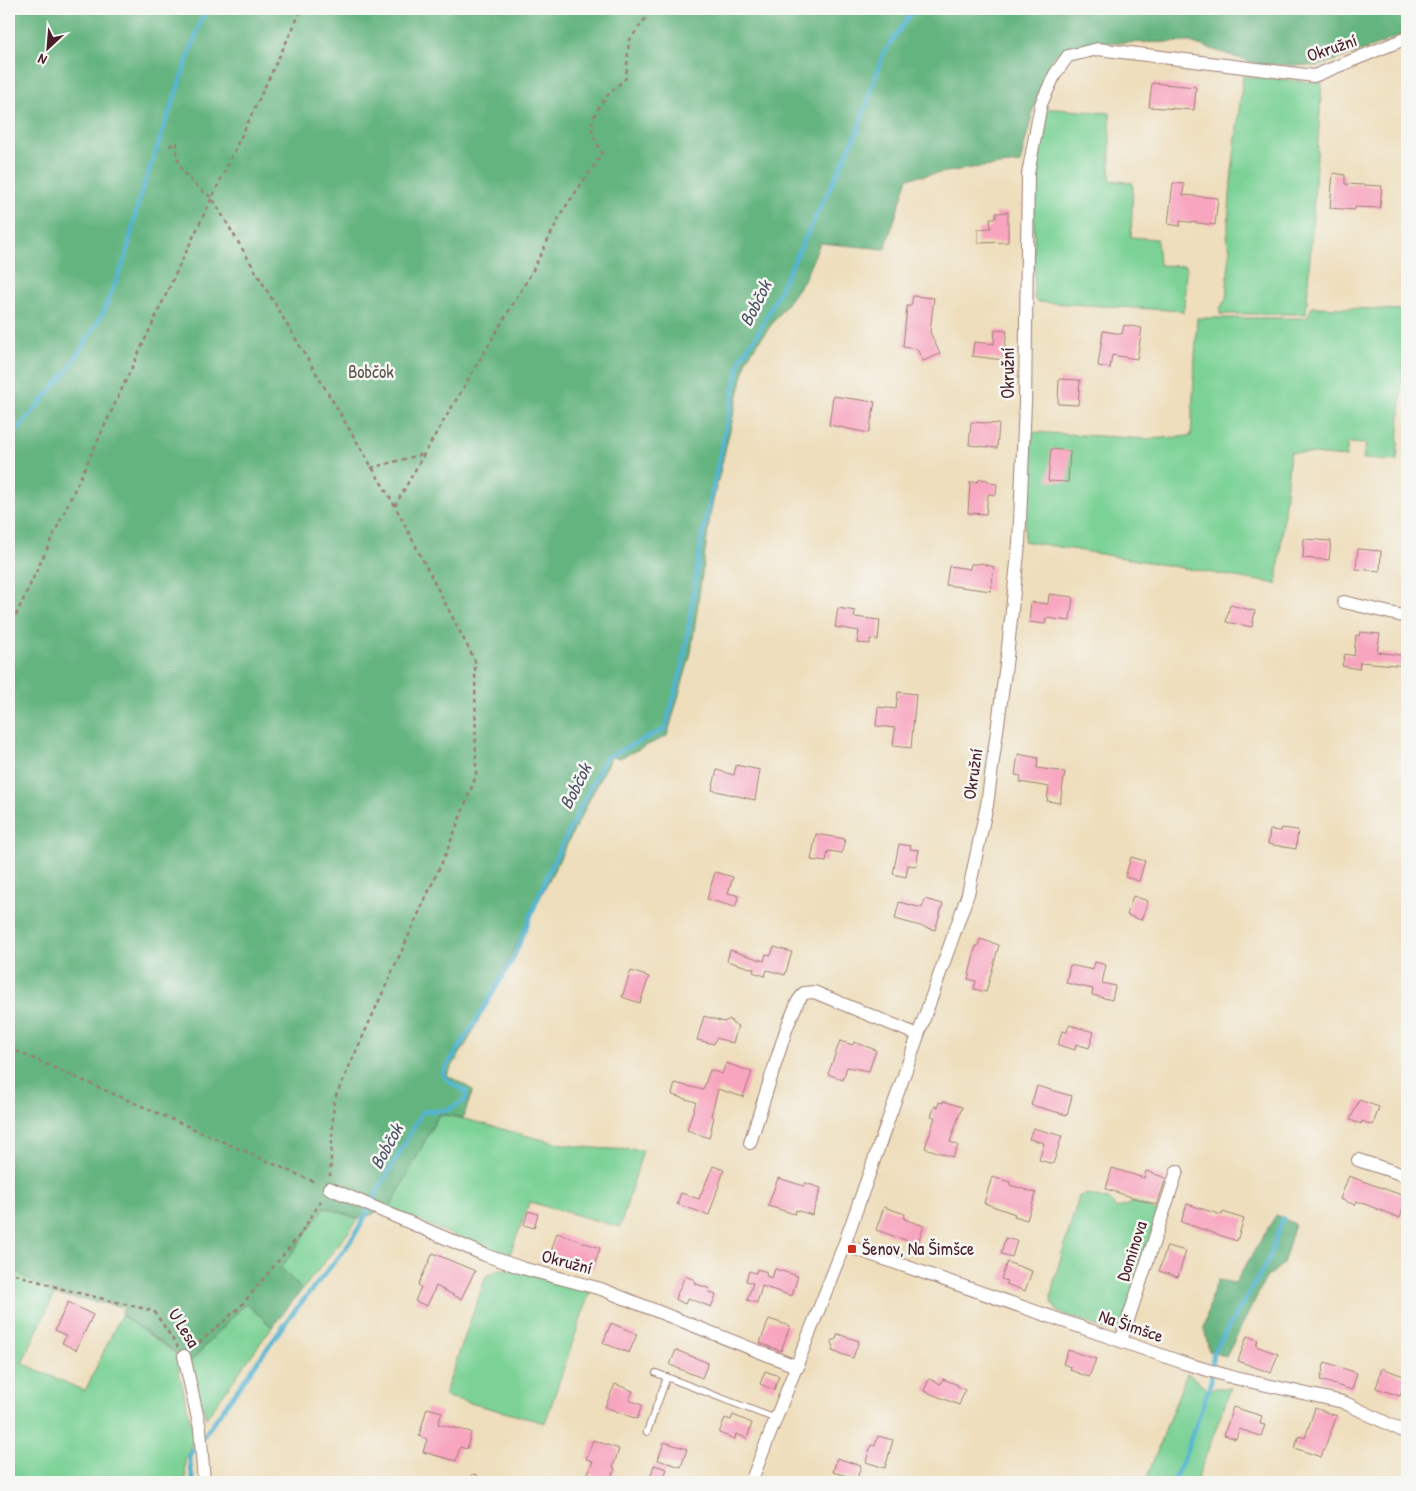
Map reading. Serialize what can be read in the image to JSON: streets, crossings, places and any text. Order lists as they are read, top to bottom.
{
  "streets": {
    "street": [
      "Okružní",
      "Dominova",
      "Na Šimšce",
      "U Lesa"
    ]
  },
  "crossings": [
    ["Okružní", "Na Šimšce"],
    ["Dominova", "Na Šimšce"]
  ],
  "water": ["Bobčok"],
  "parks": ["Bobčok"],
  "places": {
    "transit": ["Šenov, Na Šimšce"]
  },
  "north": "bottom left"
}
